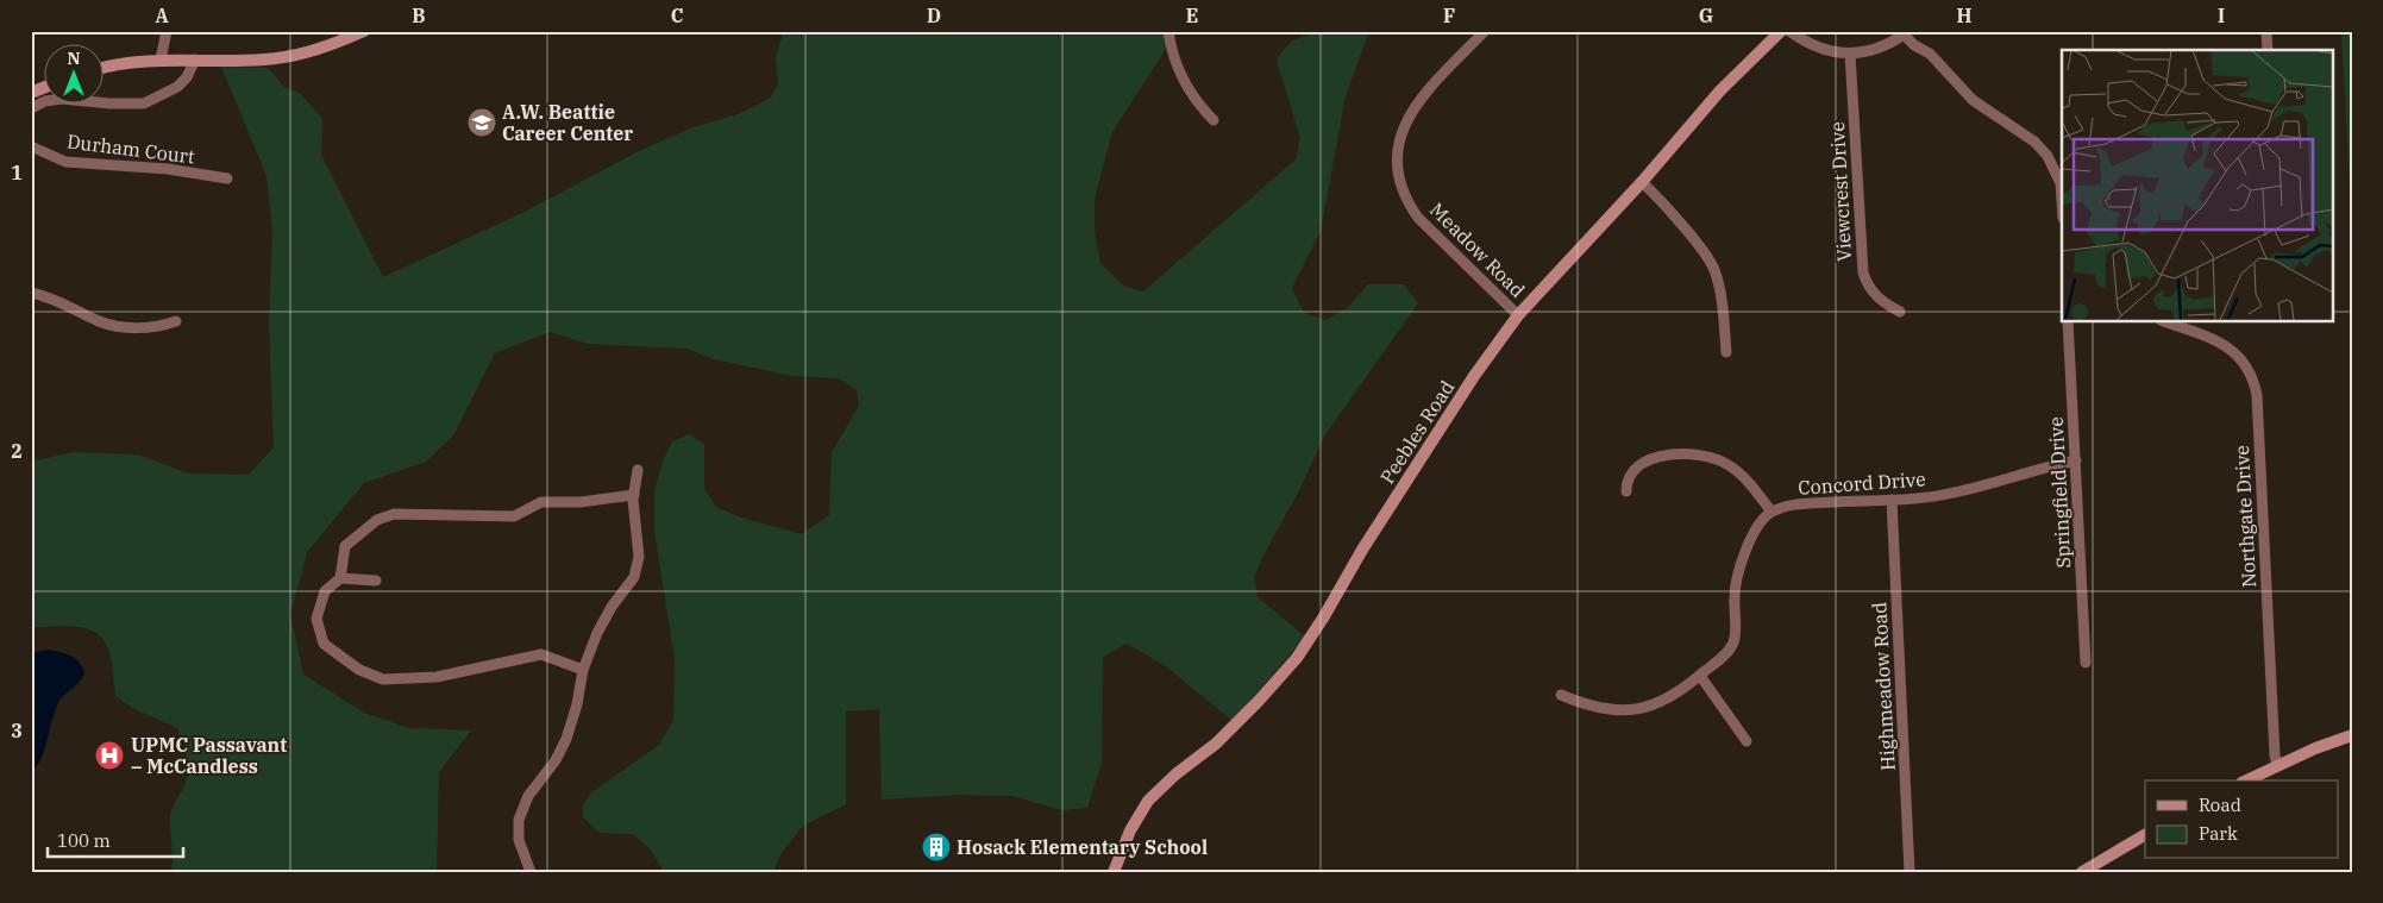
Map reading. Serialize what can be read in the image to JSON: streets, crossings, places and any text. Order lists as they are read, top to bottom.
{
  "streets": {
    "street": [
      "Durham Court",
      "Viewcrest Drive",
      "Meadow Road",
      "Peebles Road",
      "Concord Drive",
      "Springfield Drive",
      "Northgate Drive",
      "Highmeadow Road"
    ]
  },
  "crossings": [
    ["Meadow Road", "Peebles Road"],
    ["Concord Drive", "Springfield Drive"],
    ["Concord Drive", "Highmeadow Road"]
  ],
  "places": {
    "school or university": ["A.W. Beattie Career Center"],
    "hospital": ["UPMC Passavant – McCandless"],
    "building": ["Hosack Elementary School"]
  },
  "legend": ["Road", "Park"],
  "scale_bar": "100 m",
  "north": "top",
  "grid": {
    "columns": [
      "A",
      "B",
      "C",
      "D",
      "E",
      "F",
      "G",
      "H",
      "I"
    ],
    "rows": ["1", "2", "3"]
  }
}
